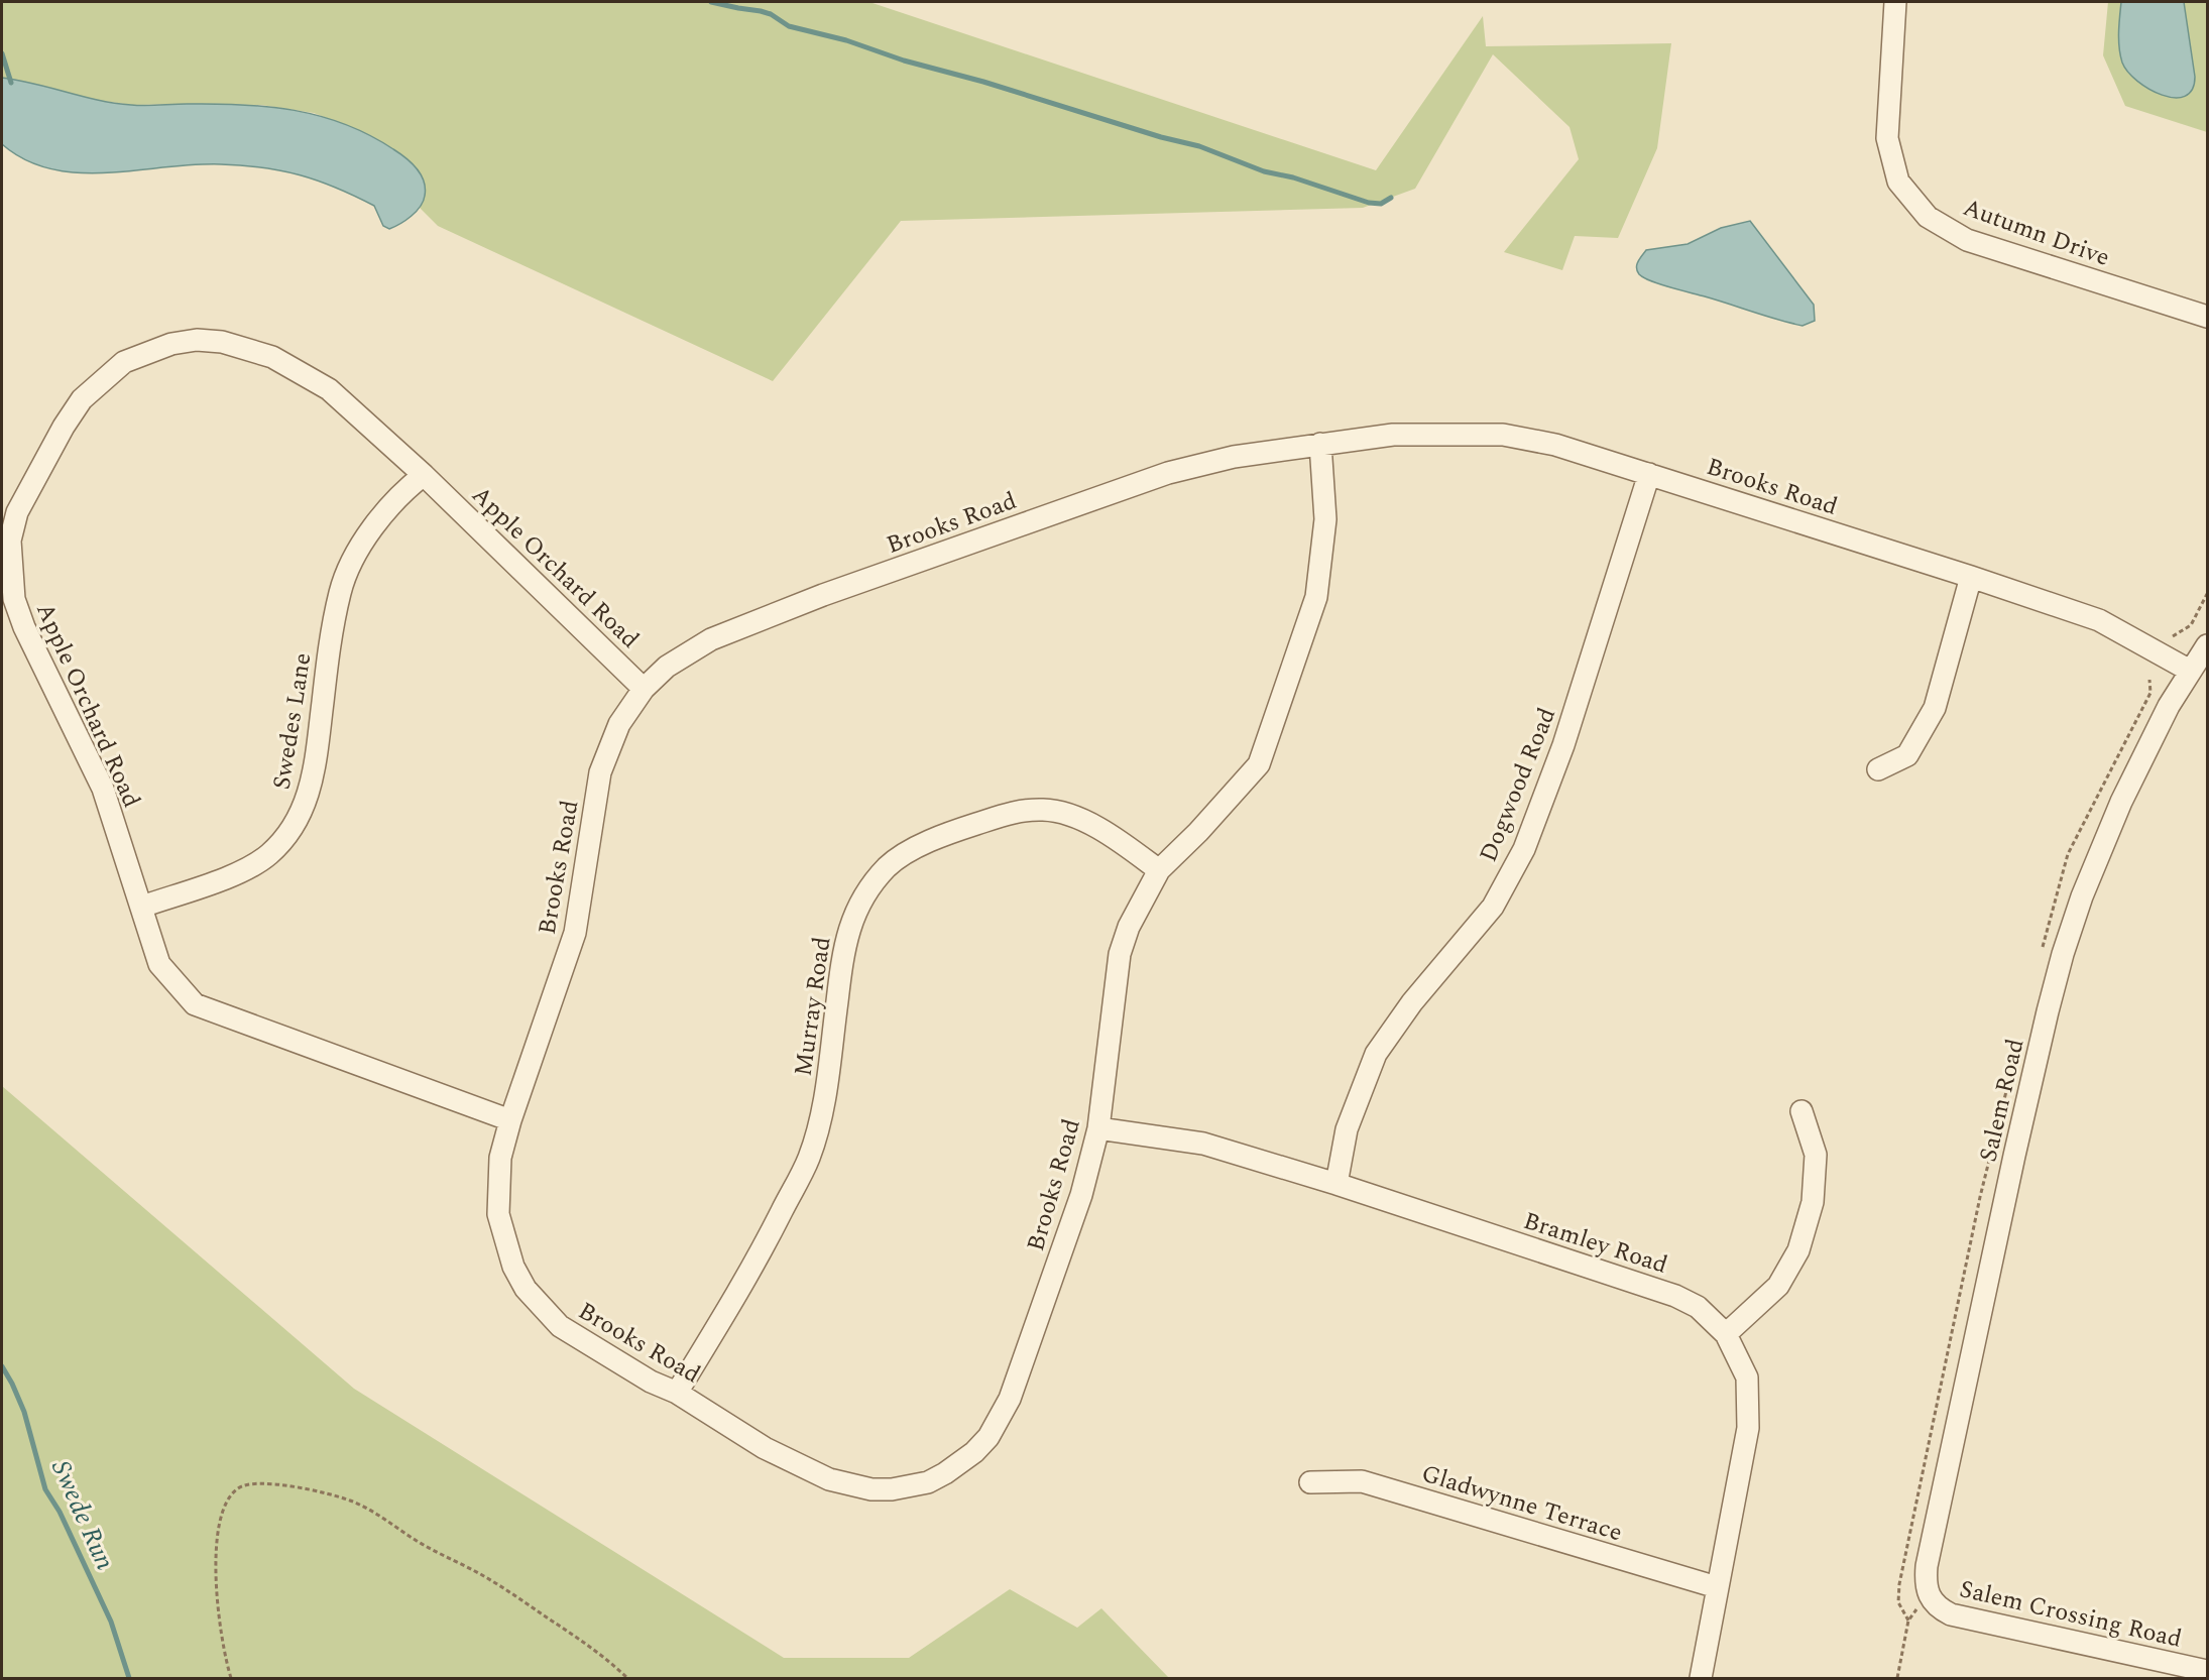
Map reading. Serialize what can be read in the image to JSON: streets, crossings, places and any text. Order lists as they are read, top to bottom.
{
  "streets": {
    "street": [
      "Autumn Drive",
      "Brooks Road",
      "Apple Orchard Road",
      "Swedes Lane",
      "Dogwood Road",
      "Murray Road",
      "Salem Road",
      "Bramley Road",
      "Gladwynne Terrace",
      "Salem Crossing Road"
    ]
  },
  "crossings": [
    ["Brooks Road", "Apple Orchard Road"],
    ["Brooks Road", "Dogwood Road"],
    ["Brooks Road", "Murray Road"],
    ["Brooks Road", "Salem Road"],
    ["Brooks Road", "Bramley Road"],
    ["Apple Orchard Road", "Swedes Lane"],
    ["Dogwood Road", "Bramley Road"],
    ["Salem Road", "Salem Crossing Road"],
    ["Bramley Road", "Gladwynne Terrace"]
  ],
  "water": ["Swede Run"]
}
